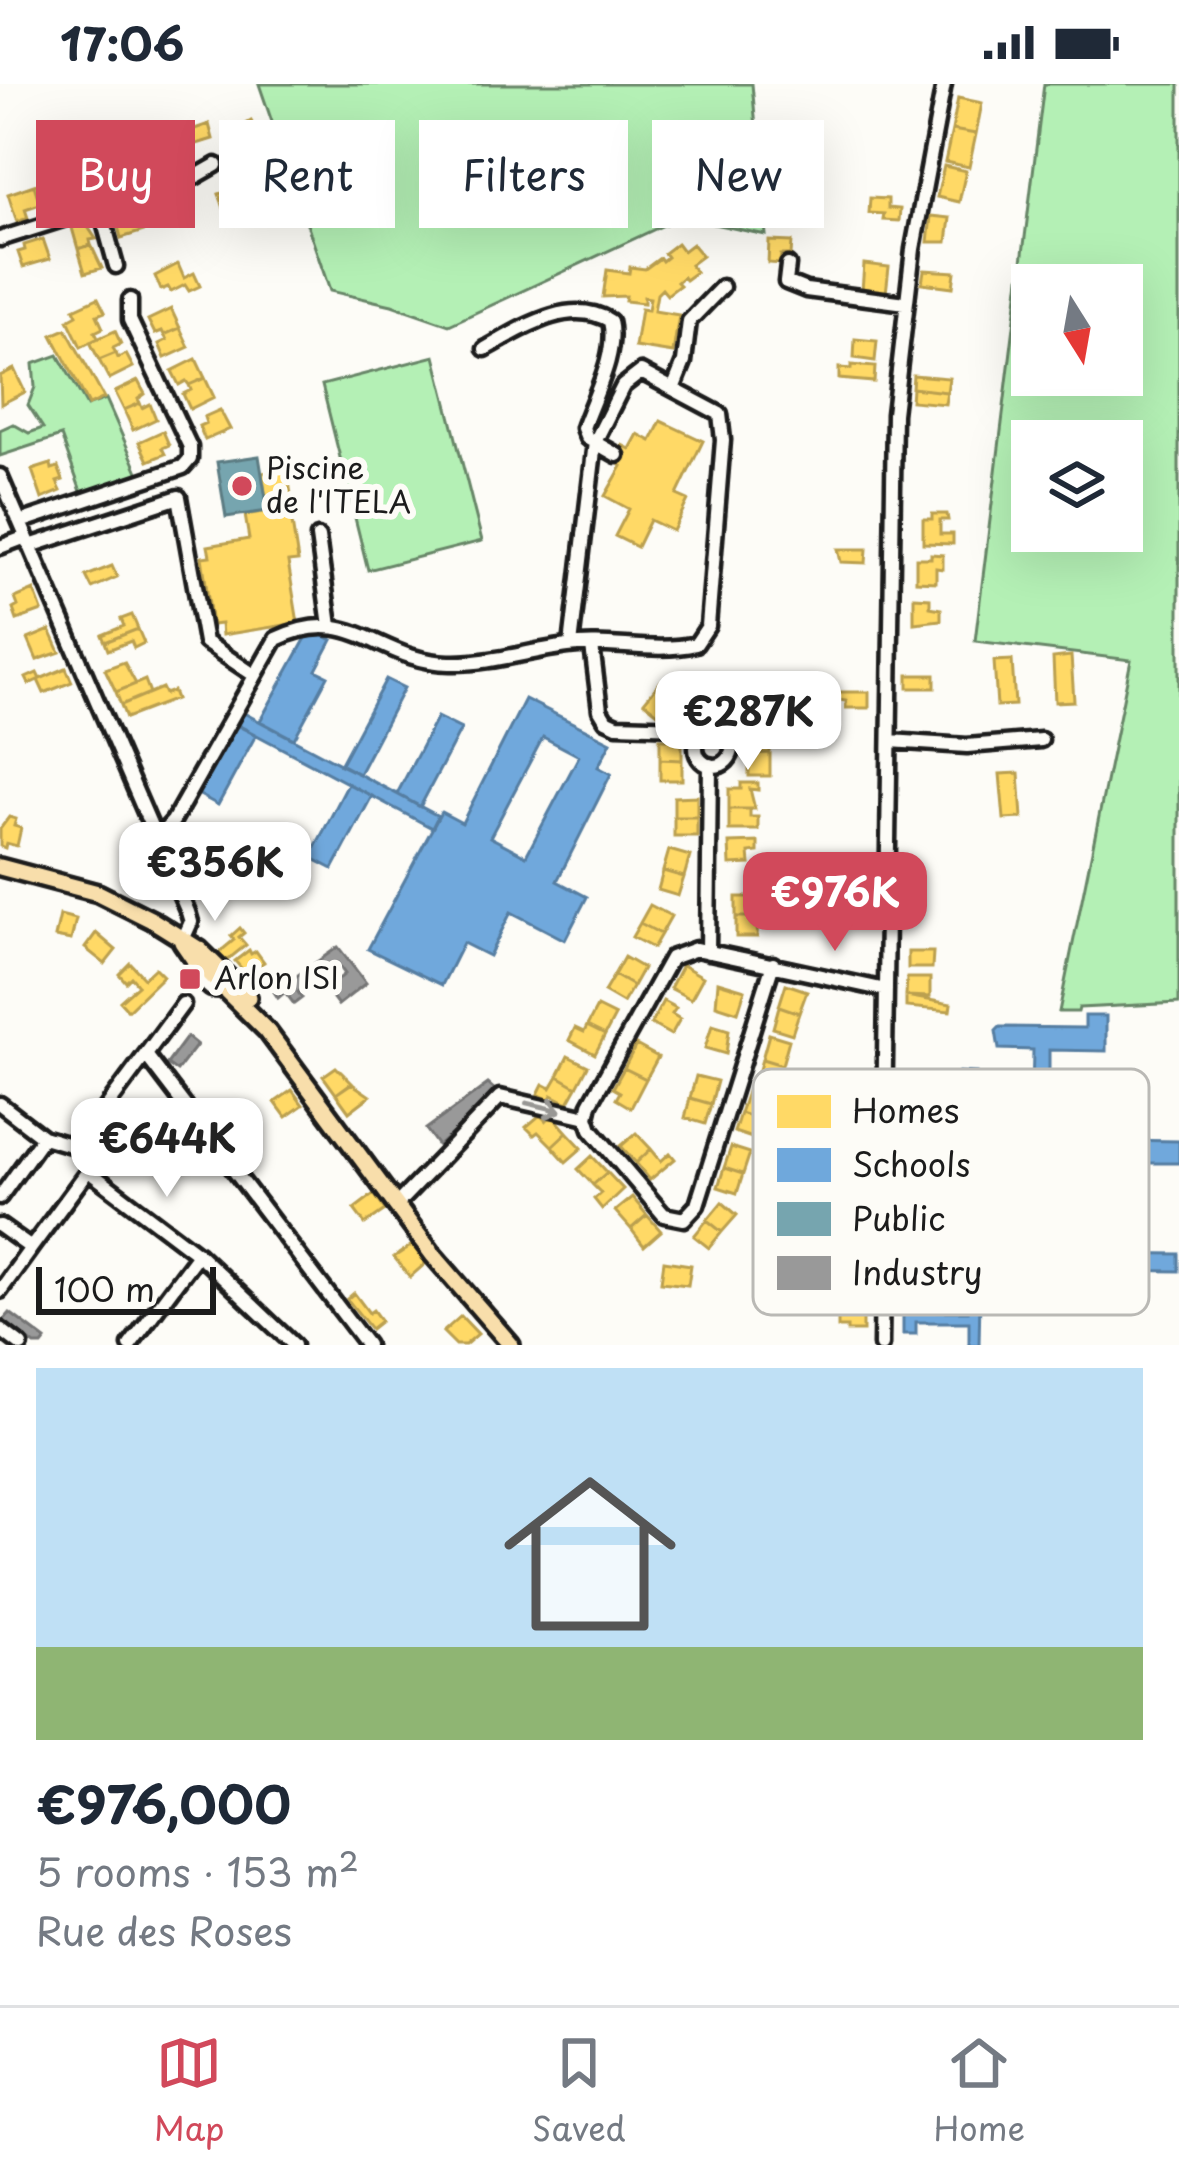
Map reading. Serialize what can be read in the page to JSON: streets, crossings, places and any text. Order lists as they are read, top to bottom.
{
  "places": {
    "other": ["Piscine de l'ITELA"],
    "transit": ["Arlon ISI"]
  },
  "legend": [
    "Homes",
    "Schools",
    "Public",
    "Industry"
  ],
  "scale_bar": "100 m",
  "north": "bottom",
  "page": {
    "status": "17:06",
    "chip": [
      "Buy",
      "Rent",
      "Filters",
      "New"
    ],
    "price": [
      "€287K",
      "€356K",
      "€976K",
      "€644K"
    ],
    "scale": "100 m",
    "list": [
      {
        "name": "€976,000",
        "note": "5 rooms · 153 m² · Rue des Roses"
      }
    ],
    "tabs": ["Map", "Saved", "Home"]
  }
}
